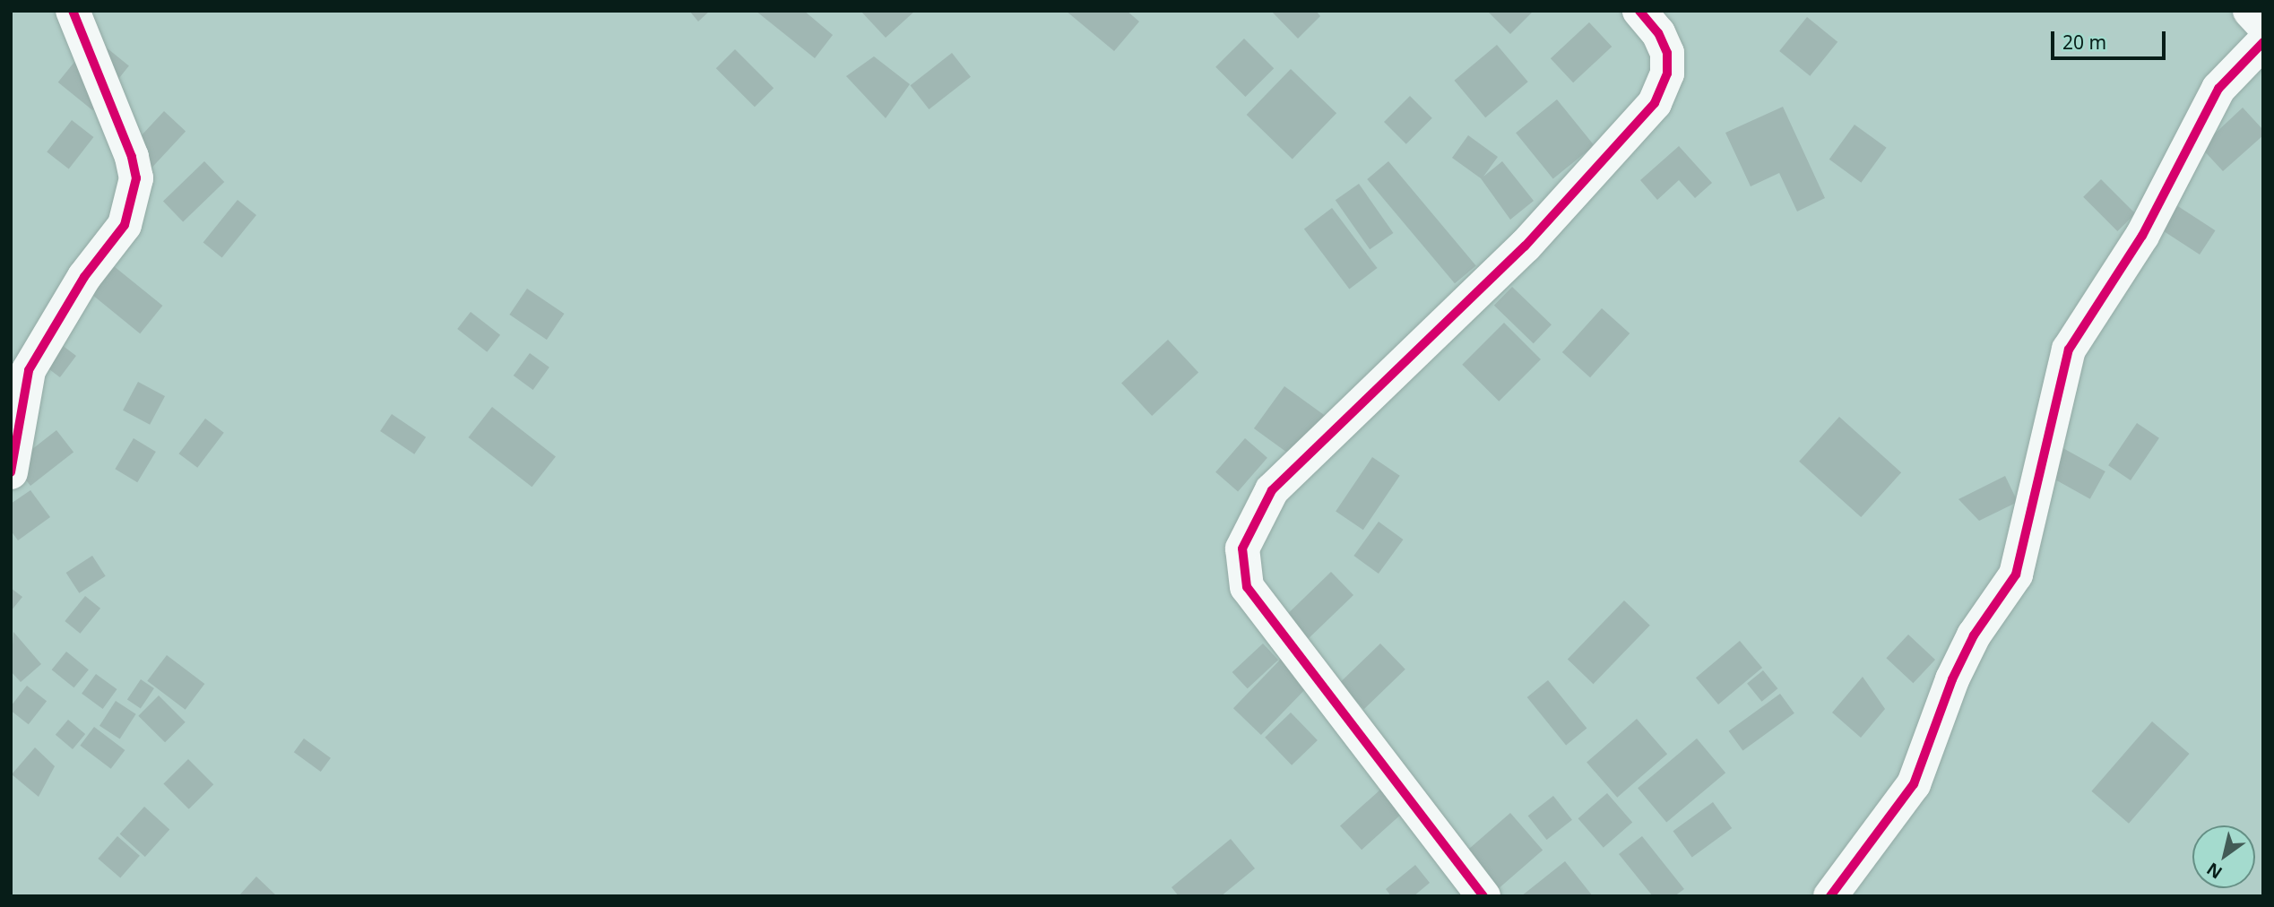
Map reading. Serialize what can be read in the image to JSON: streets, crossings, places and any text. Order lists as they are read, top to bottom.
{
  "scale_bar": "20 m",
  "north": "bottom left"
}
